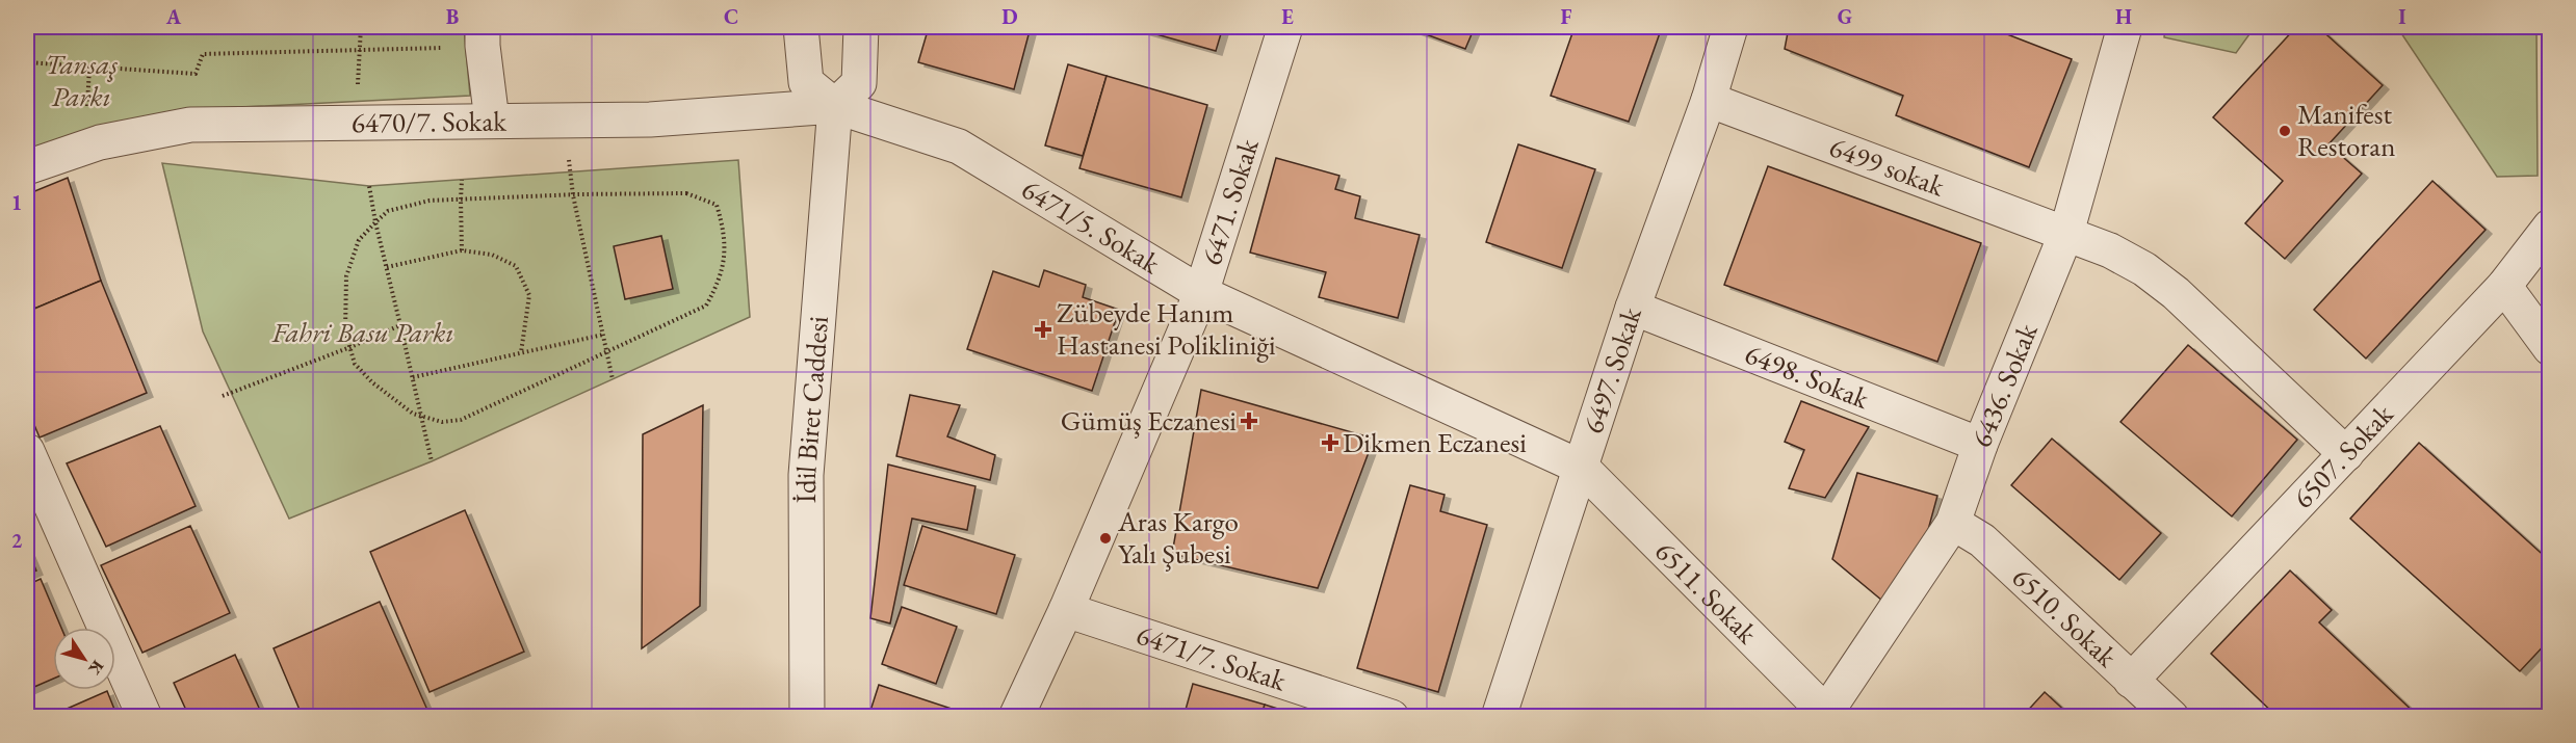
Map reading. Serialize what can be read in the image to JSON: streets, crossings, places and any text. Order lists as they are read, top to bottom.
{
  "streets": {
    "street": [
      "6470/7. Sokak",
      "6499 sokak",
      "6471. Sokak",
      "6471/5. Sokak",
      "6497. Sokak",
      "6498. Sokak",
      "6436. Sokak",
      "İdil Biret Caddesi",
      "6507. Sokak",
      "6511. Sokak",
      "6510. Sokak",
      "6471/7. Sokak"
    ]
  },
  "crossings": [
    ["6470/7. Sokak", "6471/5. Sokak"],
    ["6470/7. Sokak", "İdil Biret Caddesi"],
    ["6499 sokak", "6497. Sokak"],
    ["6499 sokak", "6436. Sokak"],
    ["6499 sokak", "6507. Sokak"],
    ["6471. Sokak", "6471/5. Sokak"],
    ["6471. Sokak", "6471/7. Sokak"],
    ["6471/5. Sokak", "6497. Sokak"],
    ["6471/5. Sokak", "İdil Biret Caddesi"],
    ["6471/5. Sokak", "6511. Sokak"],
    ["6497. Sokak", "6498. Sokak"],
    ["6497. Sokak", "6511. Sokak"],
    ["6498. Sokak", "6436. Sokak"],
    ["6436. Sokak", "6511. Sokak"],
    ["6436. Sokak", "6510. Sokak"],
    ["6507. Sokak", "6510. Sokak"]
  ],
  "parks": ["Tansaş Parkı", "Fahri Basu Parkı"],
  "places": {
    "other": ["Manifest Restoran", "Aras Kargo Yalı Şubesi"],
    "health": ["Zübeyde Hanım Hastanesi Polikliniği", "Gümüş Eczanesi", "Dikmen Eczanesi"]
  },
  "north": "bottom right",
  "grid": {
    "columns": [
      "A",
      "B",
      "C",
      "D",
      "E",
      "F",
      "G",
      "H",
      "I"
    ],
    "rows": ["1", "2"]
  }
}
